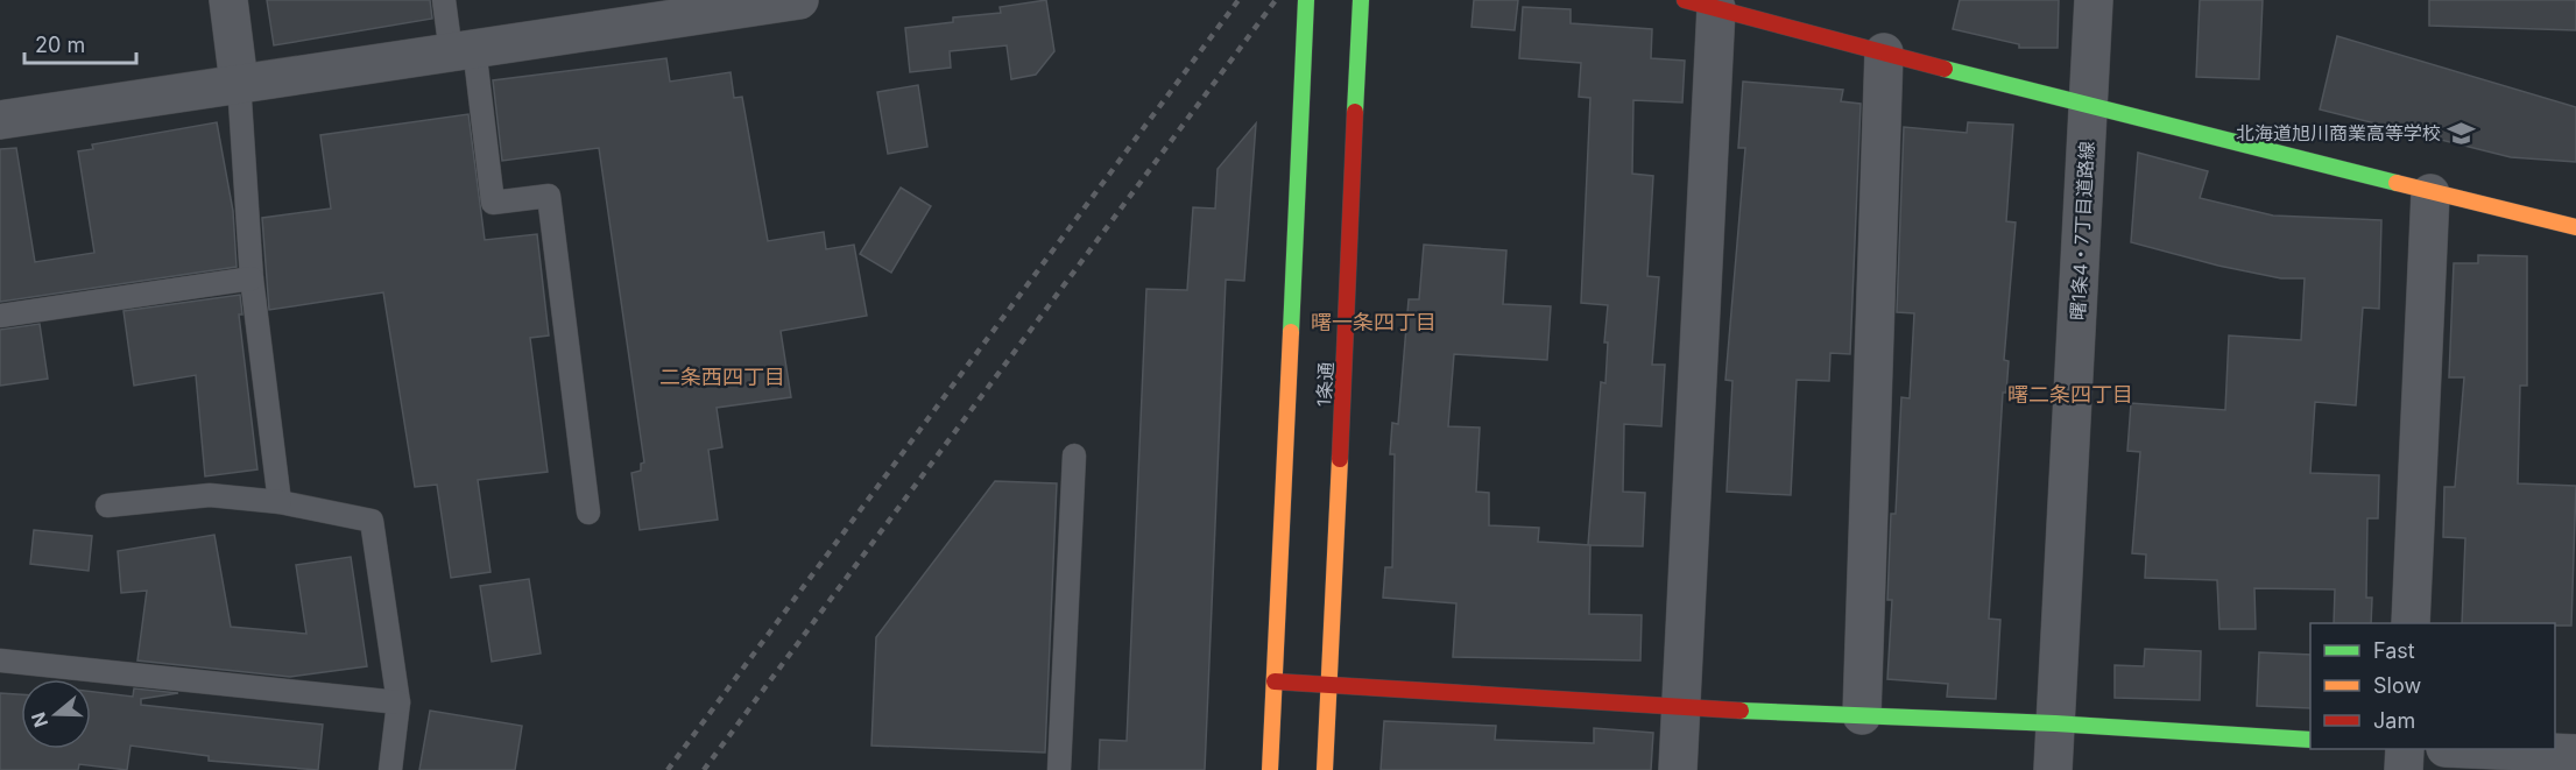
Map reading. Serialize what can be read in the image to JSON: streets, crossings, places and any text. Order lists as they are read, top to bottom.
{
  "streets": {
    "street": ["曙1条4・7丁目道路線", "1条通"]
  },
  "districts": ["曙一条四丁目", "二条西四丁目", "曙二条四丁目"],
  "places": {
    "school or university": ["北海道旭川商業高等学校"]
  },
  "legend": ["Fast", "Slow", "Jam"],
  "scale_bar": "20 m",
  "north": "left"
}
